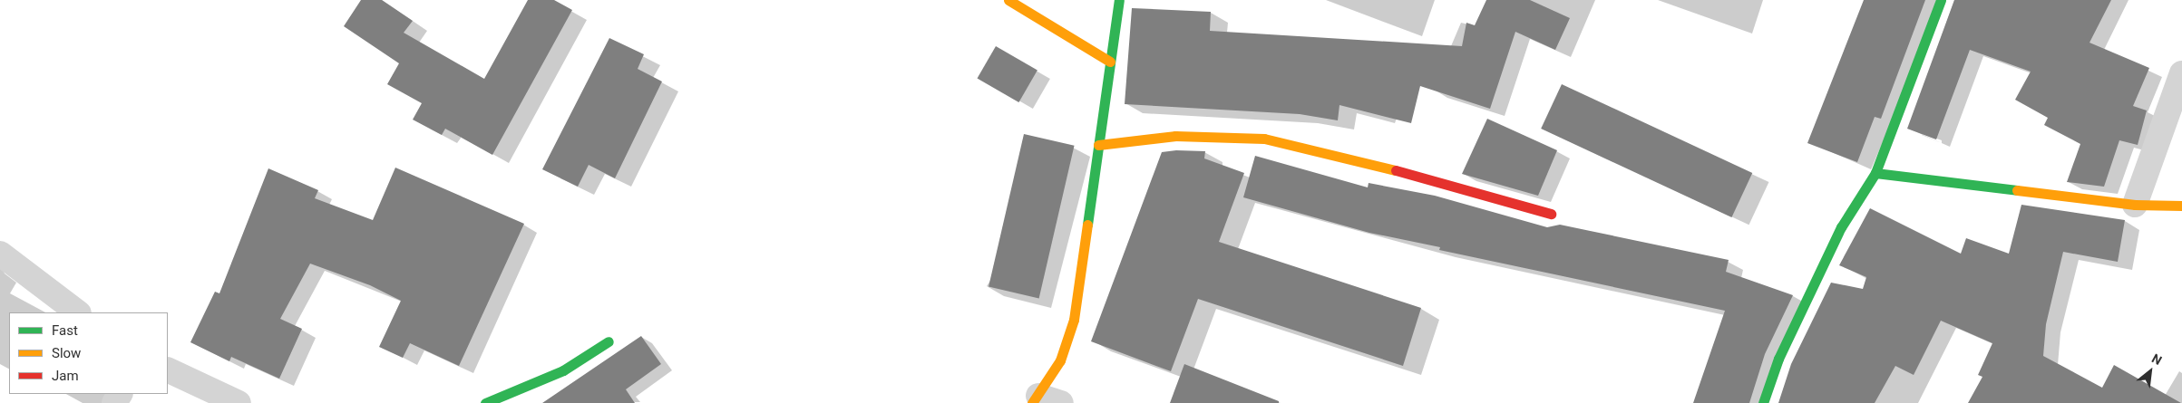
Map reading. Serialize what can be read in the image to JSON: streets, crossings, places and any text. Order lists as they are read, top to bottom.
{
  "legend": ["Fast", "Slow", "Jam"],
  "north": "top right"
}
